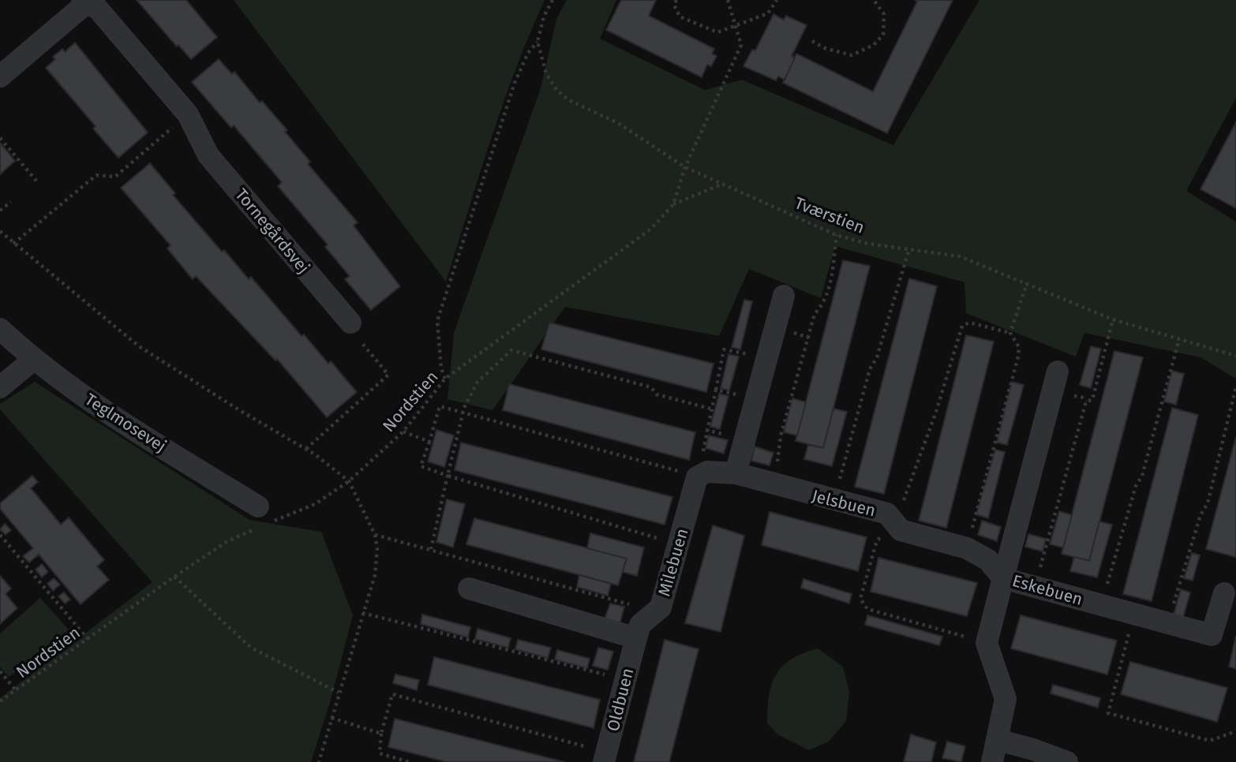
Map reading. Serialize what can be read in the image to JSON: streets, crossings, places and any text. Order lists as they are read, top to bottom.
{
  "streets": {
    "street": [
      "Tornegårdsvej",
      "Teglmosevej",
      "Jelsbuen",
      "Milebuen",
      "Eskebuen",
      "Oldbuen"
    ],
    "path": ["Tværstien", "Nordstien"]
  },
  "crossings": [
    ["Tværstien", "Nordstien"],
    ["Jelsbuen", "Eskebuen"],
    ["Milebuen", "Oldbuen"]
  ]
}
